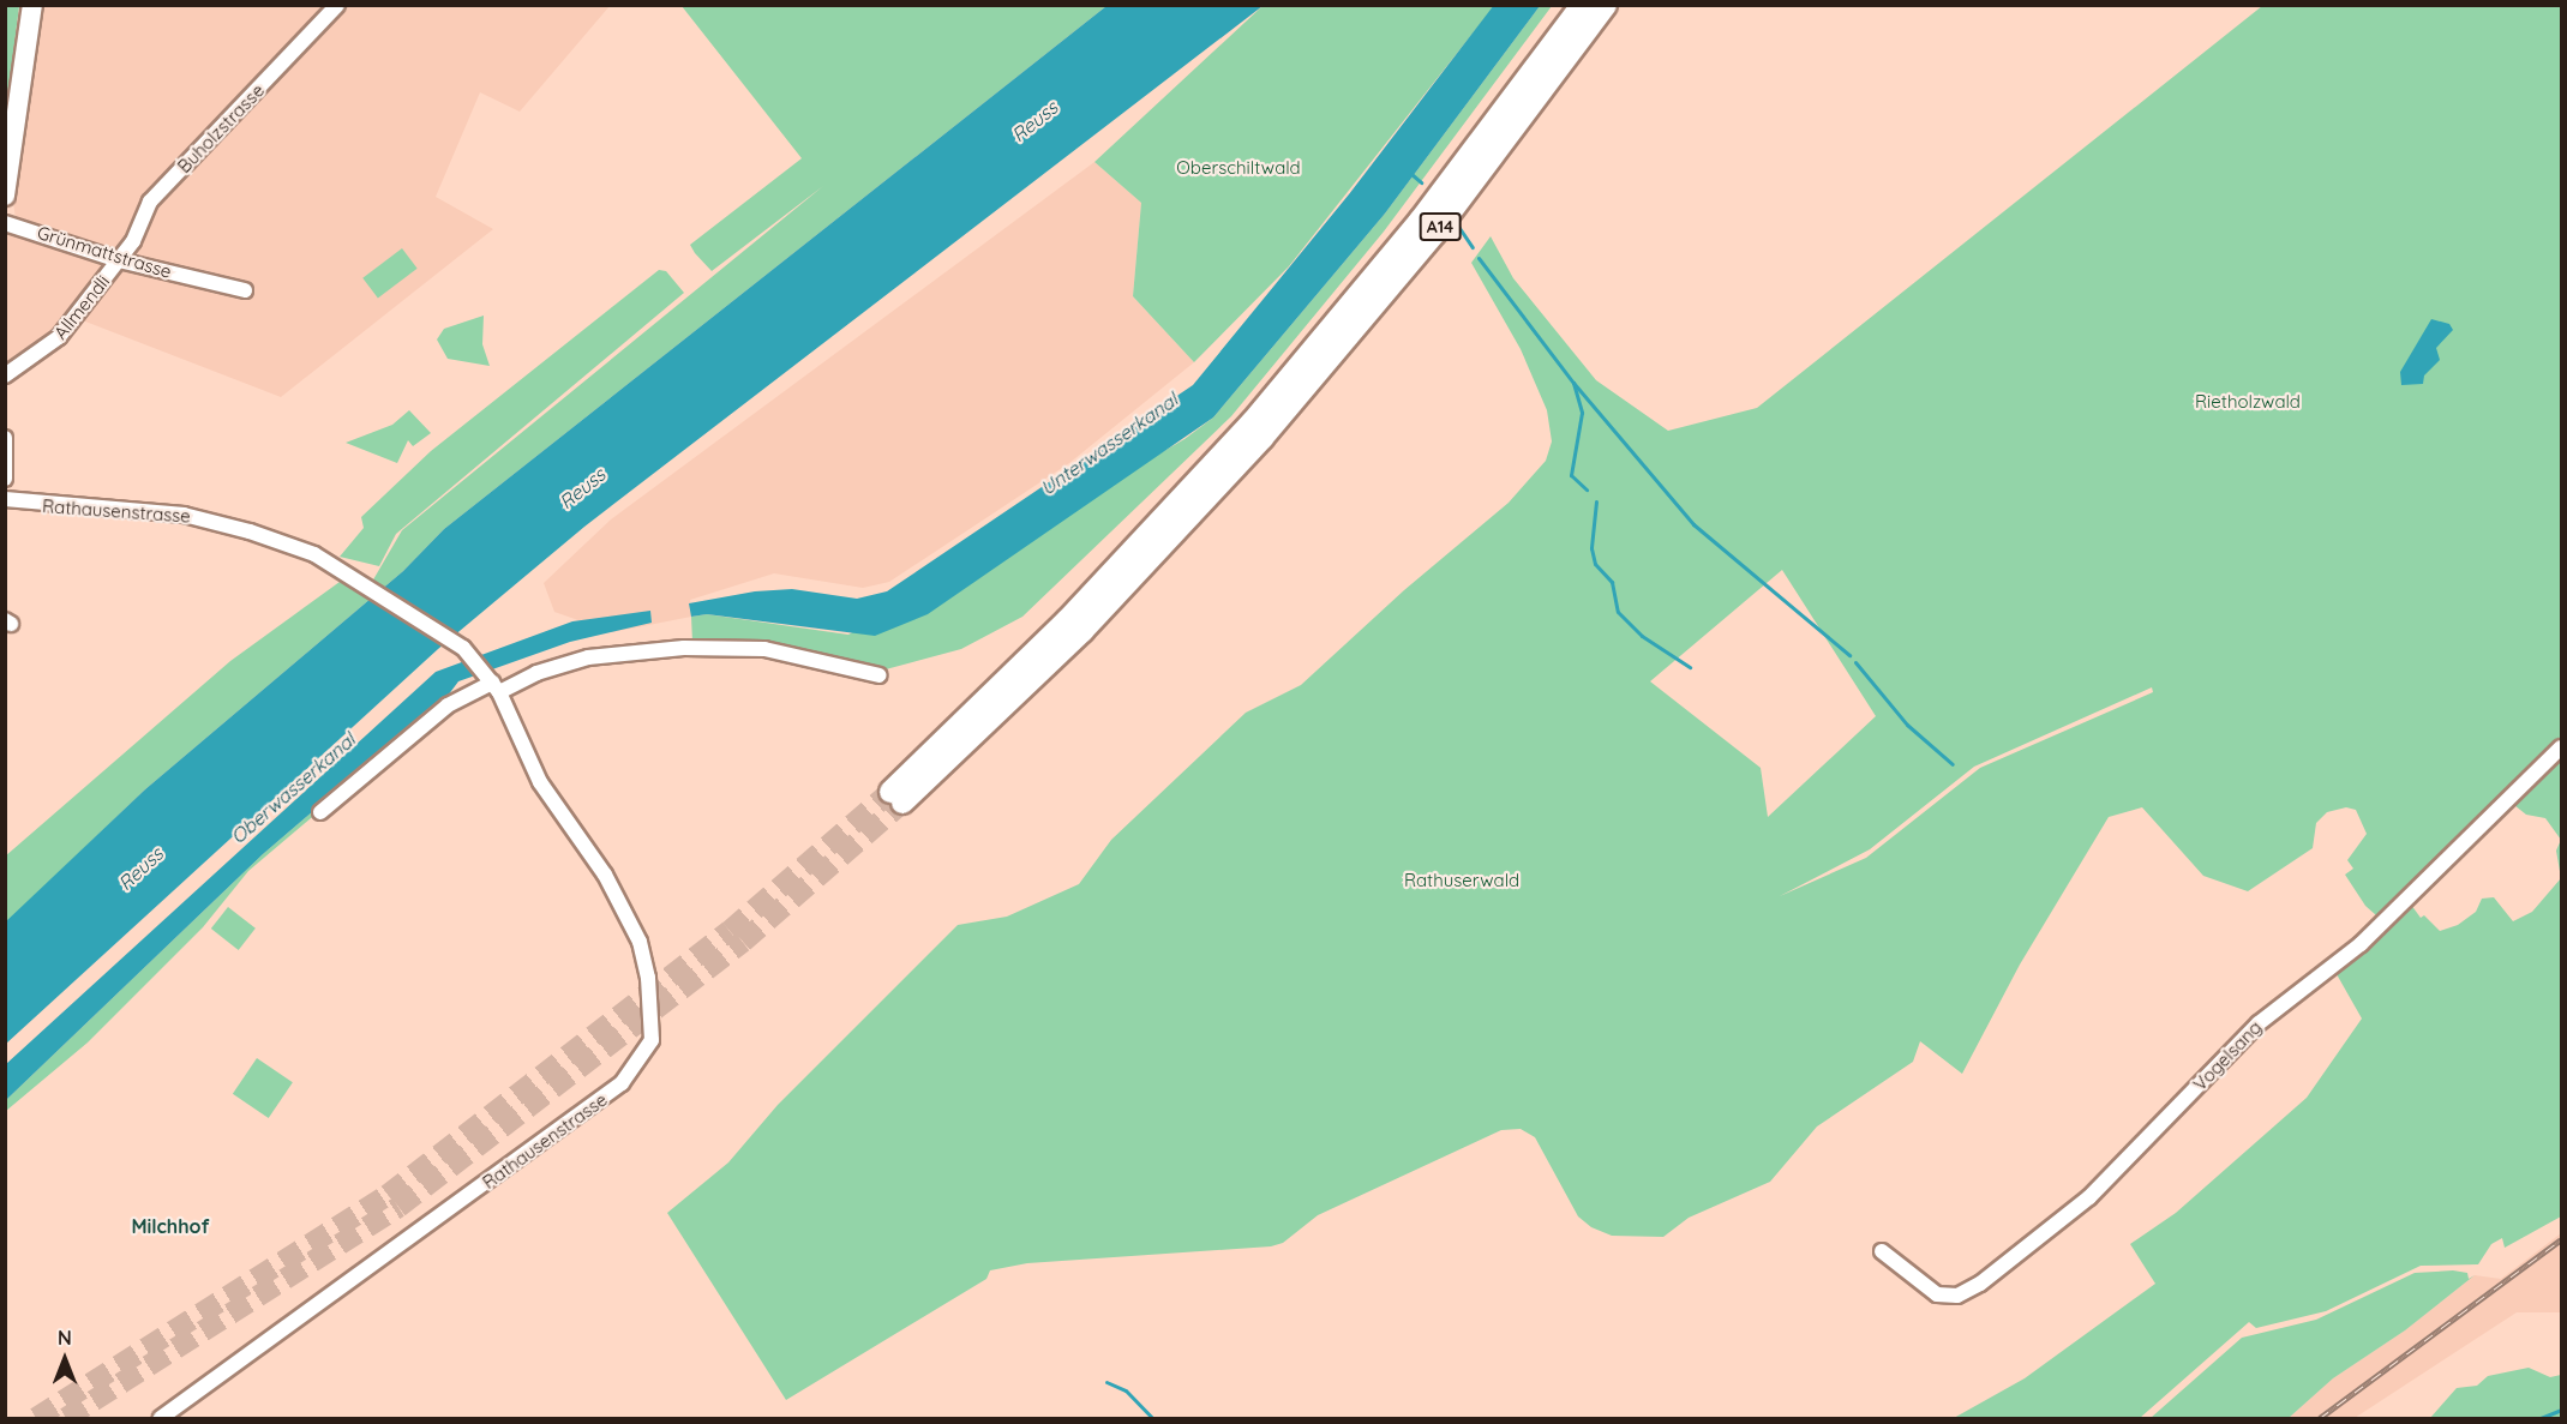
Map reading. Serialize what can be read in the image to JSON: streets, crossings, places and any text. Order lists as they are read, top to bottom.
{
  "streets": {
    "highway": ["A14"],
    "street": [
      "Buholzstrasse",
      "Grünmattstrasse",
      "Allmendli",
      "Rathausenstrasse",
      "Vogelsang"
    ]
  },
  "crossings": [
    ["Buholzstrasse", "Grünmattstrasse"],
    ["Buholzstrasse", "Allmendli"],
    ["Grünmattstrasse", "Allmendli"]
  ],
  "districts": ["Milchhof"],
  "water": ["Reuss", "Unterwasserkanal", "Oberwasserkanal"],
  "parks": ["Oberschiltwald", "Rietholzwald", "Rathuserwald"],
  "north": "top"
}
